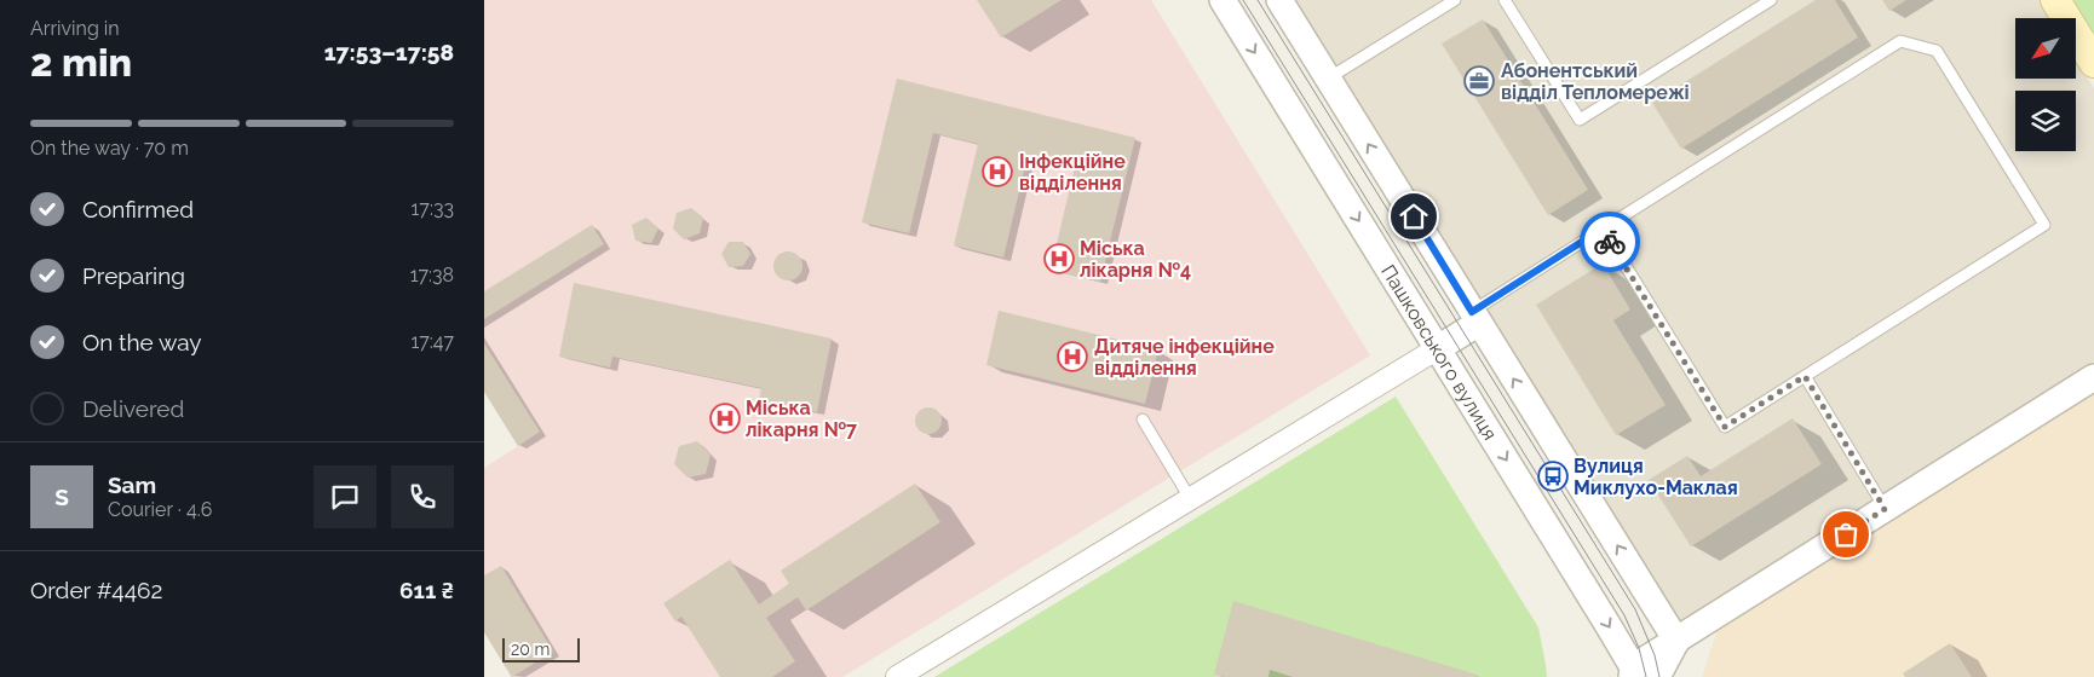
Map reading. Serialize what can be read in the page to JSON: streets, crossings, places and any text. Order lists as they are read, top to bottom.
{
  "streets": {
    "street": ["Пашковського вулиця"]
  },
  "places": {
    "office": ["Абонентський відділ Тепломережі"],
    "hospital": [
      "Інфекційне відділення",
      "Міська лікарня №4",
      "Дитяче інфекційне відділення",
      "Міська лікарня №7"
    ],
    "bus stop": ["Вулиця Миклухо-Маклая"]
  },
  "scale_bar": "20 m",
  "north": "bottom left",
  "page": {
    "heading": ["2 min", "Arriving in", "17:53–17:58"],
    "panel": [
      "Sam",
      "Courier · 4.6",
      "Order #4462",
      "611 ₴"
    ],
    "bar": "On the way · 70 m",
    "list": [
      ["Confirmed", "17:33"],
      ["Preparing", "17:38"],
      ["On the way", "17:47"],
      "Delivered"
    ],
    "round": "S",
    "scale": "20 m"
  }
}
